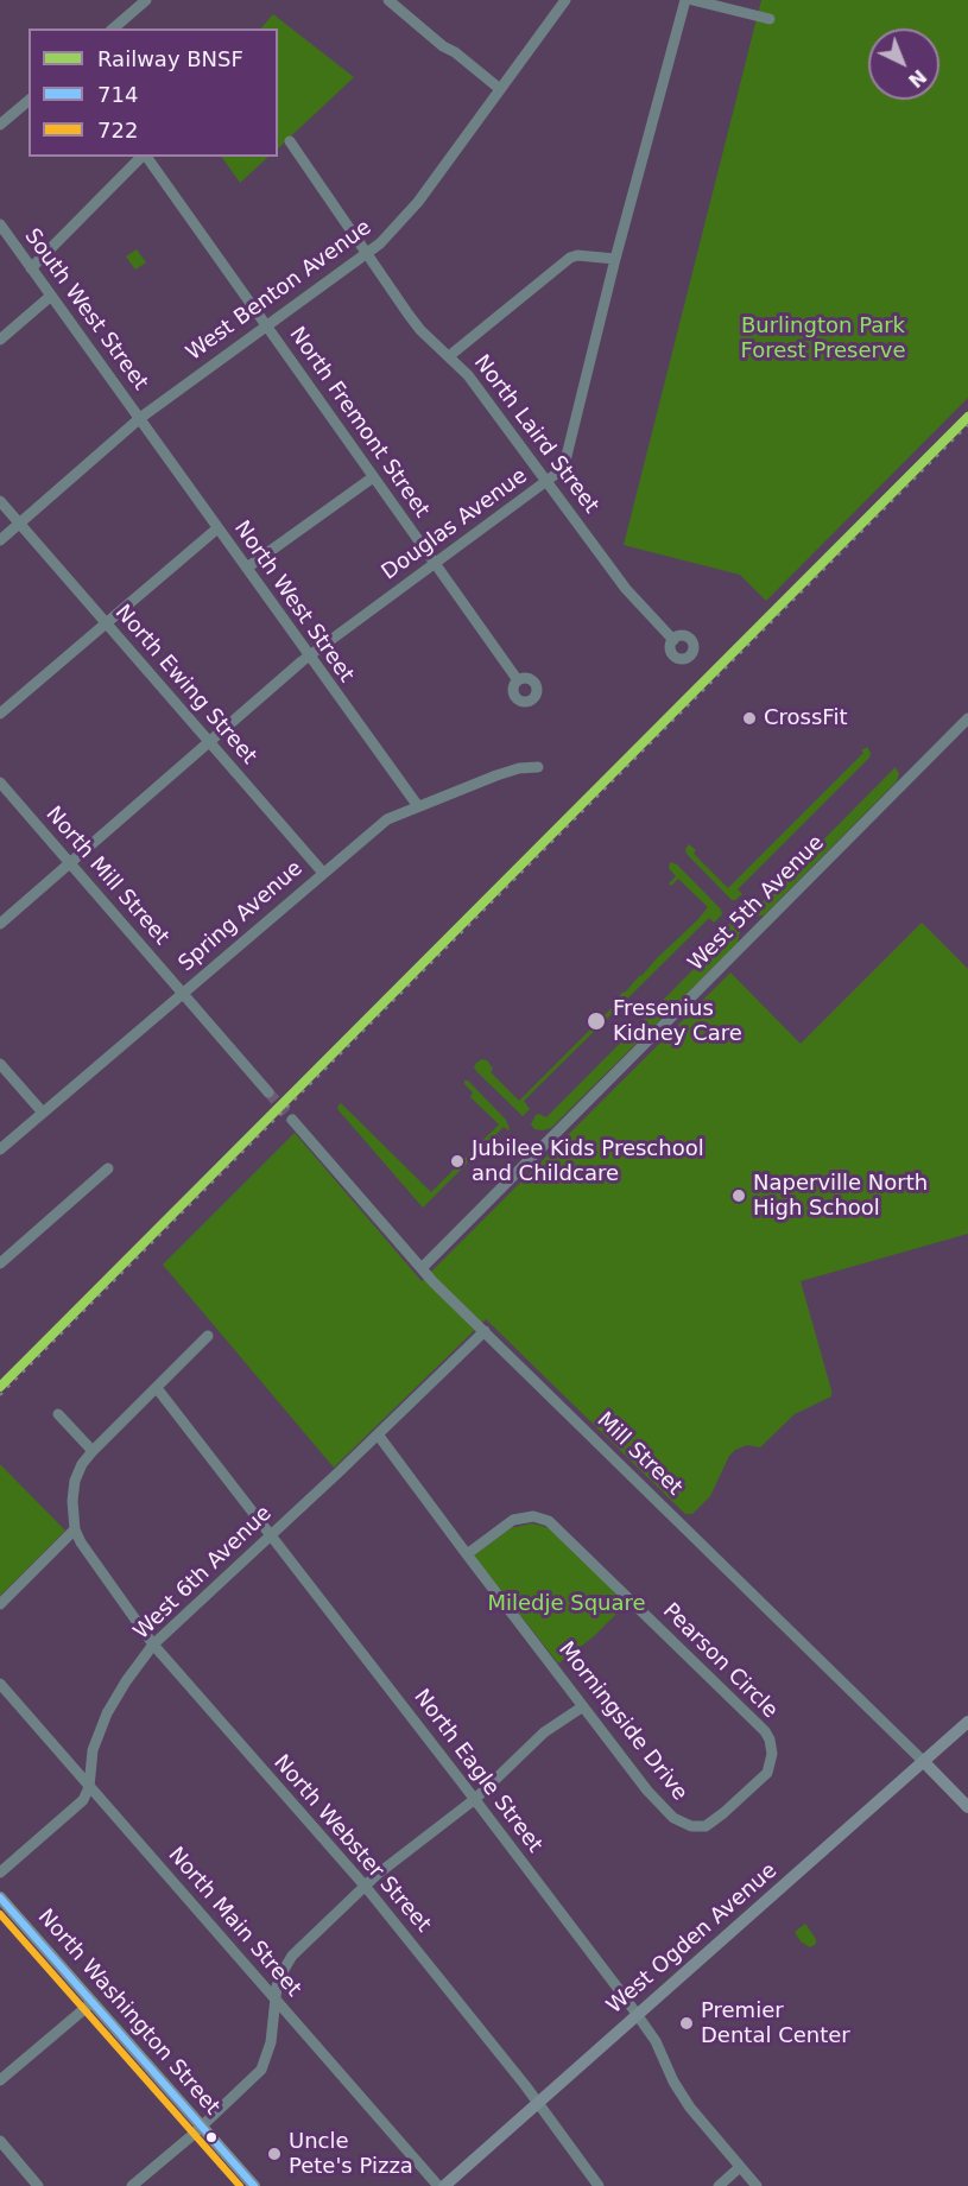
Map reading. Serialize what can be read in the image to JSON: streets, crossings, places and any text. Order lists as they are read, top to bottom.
{
  "streets": {
    "main road": ["Mill Street", "West Ogden Avenue", "North Washington Street"],
    "street": [
      "West Benton Avenue",
      "South West Street",
      "North Fremont Street",
      "North Laird Street",
      "Douglas Avenue",
      "North West Street",
      "North Ewing Street",
      "North Mill Street",
      "West 5th Avenue",
      "Spring Avenue",
      "West 6th Avenue",
      "Pearson Circle",
      "Morningside Drive",
      "North Eagle Street",
      "North Webster Street",
      "North Main Street"
    ]
  },
  "crossings": [
    ["West Benton Avenue", "South West Street"],
    ["West Benton Avenue", "North Fremont Street"],
    ["West Benton Avenue", "North Laird Street"],
    ["West Benton Avenue", "North West Street"],
    ["West Benton Avenue", "North Ewing Street"],
    ["South West Street", "North West Street"],
    ["North Fremont Street", "Douglas Avenue"],
    ["North Laird Street", "Douglas Avenue"],
    ["Douglas Avenue", "North West Street"],
    ["Douglas Avenue", "North Ewing Street"],
    ["Douglas Avenue", "North Mill Street"],
    ["North West Street", "Spring Avenue"],
    ["North Ewing Street", "Spring Avenue"],
    ["North Mill Street", "Spring Avenue"],
    ["West 5th Avenue", "Mill Street"],
    ["Mill Street", "West 6th Avenue"],
    ["Mill Street", "West Ogden Avenue"],
    ["West 6th Avenue", "Morningside Drive"],
    ["West 6th Avenue", "North Eagle Street"],
    ["West 6th Avenue", "North Webster Street"],
    ["West 6th Avenue", "North Main Street"],
    ["Pearson Circle", "Morningside Drive"],
    ["North Eagle Street", "West Ogden Avenue"],
    ["North Webster Street", "West Ogden Avenue"]
  ],
  "parks": ["Burlington Park Forest Preserve", "Miledje Square"],
  "places": [
    "CrossFit",
    "Fresenius Kidney Care",
    "Jubilee Kids Preschool and Childcare",
    "Naperville North High School",
    "Premier Dental Center",
    "Uncle Pete's Pizza"
  ],
  "lines": ["rail line BNSF", "transit line 714", "transit line 722"],
  "legend": ["Railway BNSF", "714", "722"],
  "north": "bottom right"
}
